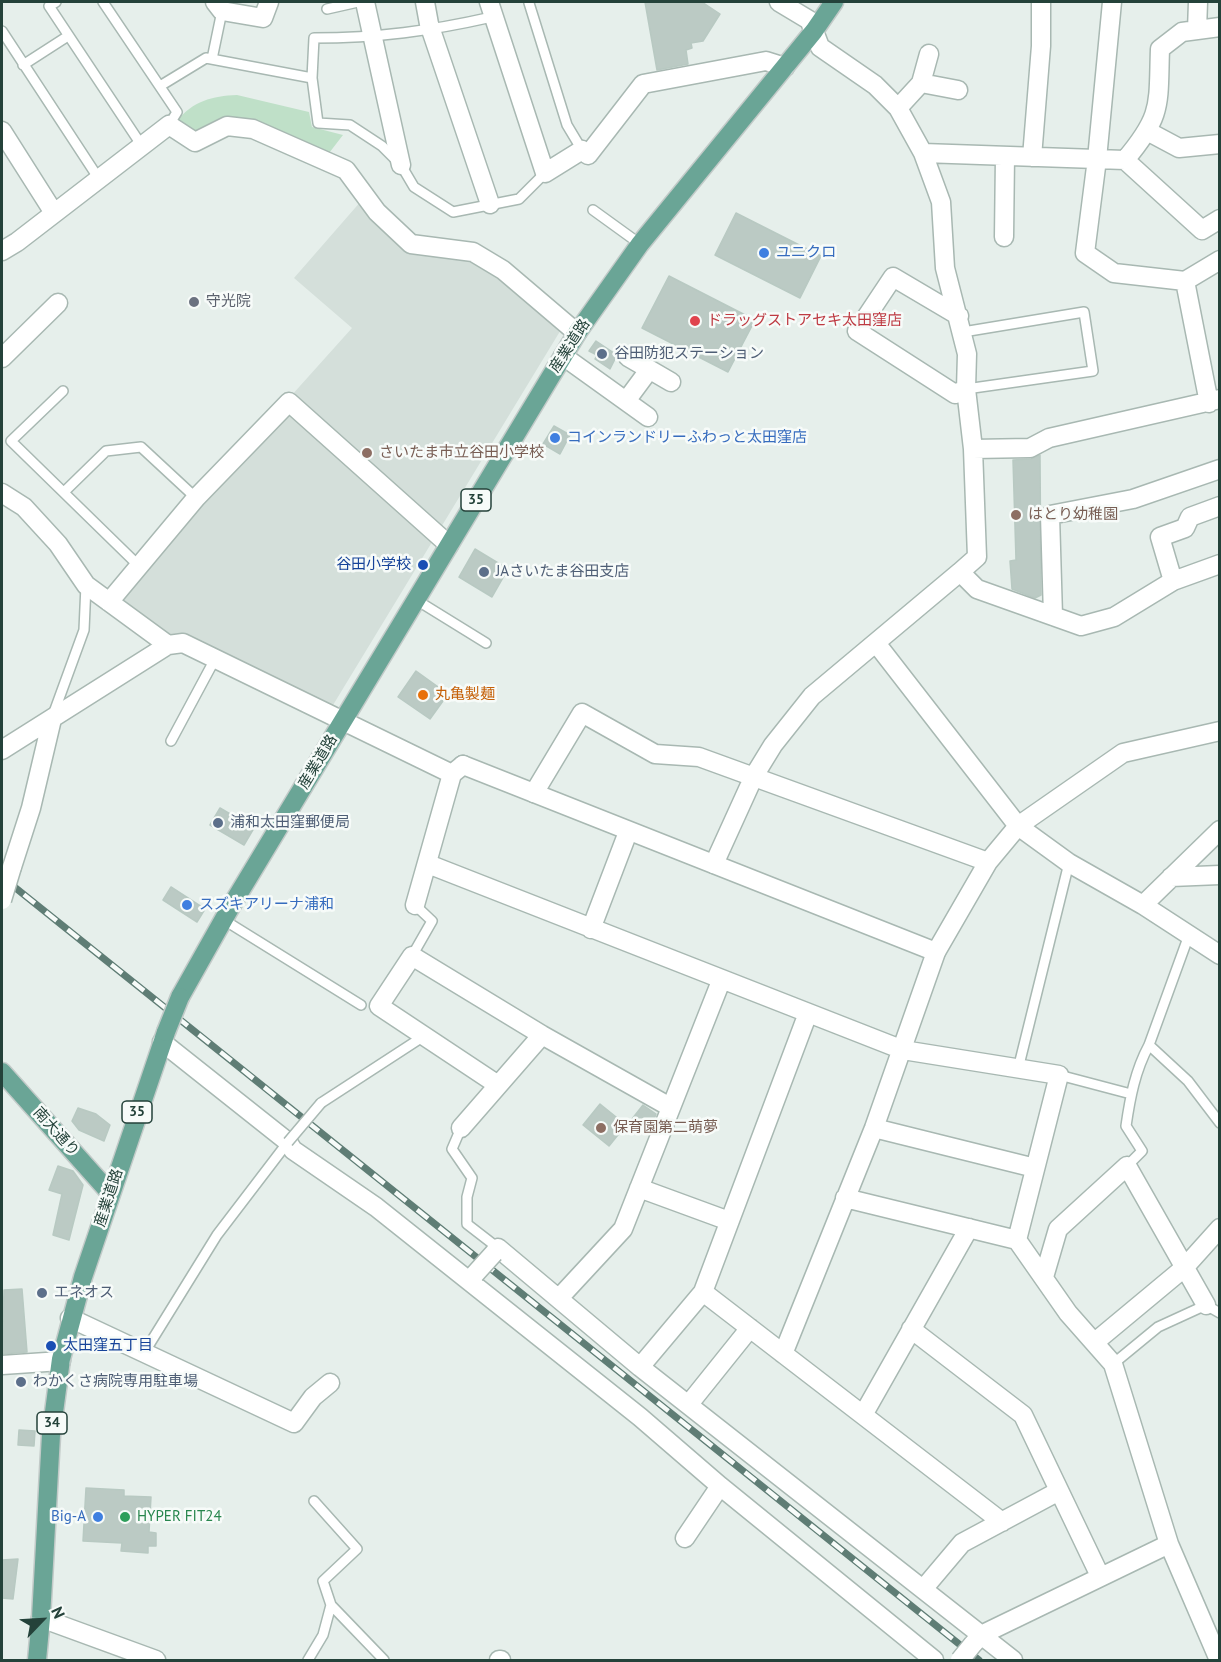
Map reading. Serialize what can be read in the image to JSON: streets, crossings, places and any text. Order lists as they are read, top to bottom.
{
  "streets": {
    "main road": [
      "産業道路",
      "35",
      "南大通り",
      "34"
    ]
  },
  "crossings": [
    ["産業道路", "南大通り"]
  ],
  "places": [
    "ユニクロ",
    "守光院",
    "ドラッグストアセキ太田窪店",
    "谷田防犯ステーション",
    "コインランドリーふわっと太田窪店",
    "さいたま市立谷田小学校",
    "はとり幼稚園",
    "谷田小学校",
    "JAさいたま谷田支店",
    "丸亀製麺",
    "浦和太田窪郵便局",
    "スズキアリーナ浦和",
    "保育園第二萌夢",
    "エネオス",
    "太田窪五丁目",
    "わかくさ病院専用駐車場",
    "Big-A",
    "HYPER FIT24"
  ],
  "north": "top right"
}
